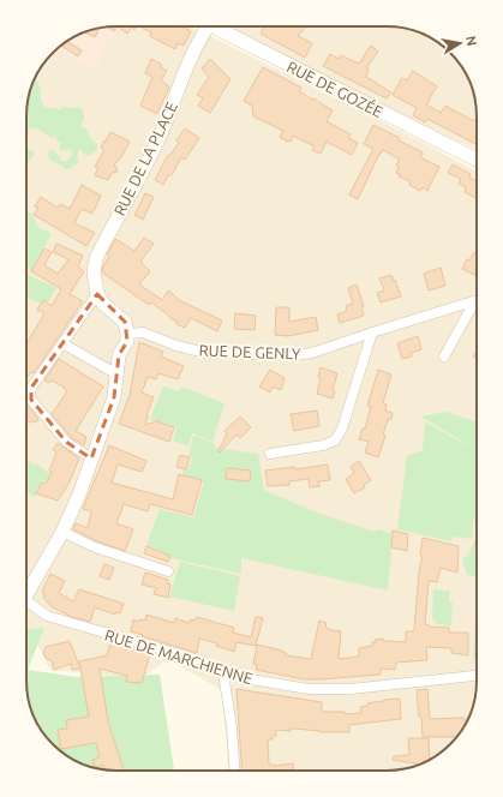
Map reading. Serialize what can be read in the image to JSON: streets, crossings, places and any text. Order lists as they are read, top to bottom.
{
  "streets": {
    "main road": ["RUE DE GOZÉE", "RUE DE LA PLACE"],
    "street": ["RUE DE GENLY", "RUE DE MARCHIENNE"]
  },
  "north": "right"
}
